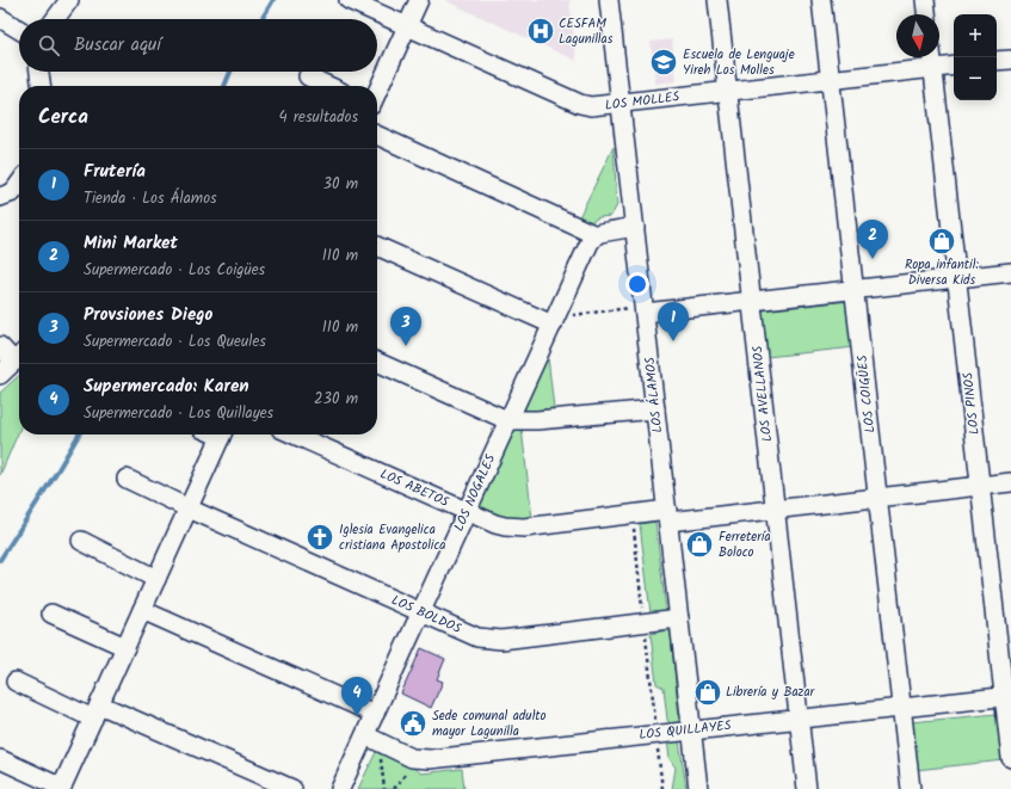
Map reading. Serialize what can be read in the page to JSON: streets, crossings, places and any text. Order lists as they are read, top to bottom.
{
  "streets": {
    "street": [
      "LOS MOLLES",
      "LOS AVELLANOS",
      "LOS COIGÜES",
      "LOS ÁLAMOS",
      "LOS PINOS",
      "LOS ABETOS",
      "LOS NOGALES",
      "LOS BOLDOS",
      "LOS QUILLAYES"
    ]
  },
  "crossings": [
    ["LOS MOLLES", "LOS AVELLANOS"],
    ["LOS MOLLES", "LOS COIGÜES"],
    ["LOS MOLLES", "LOS ÁLAMOS"],
    ["LOS MOLLES", "LOS PINOS"],
    ["LOS AVELLANOS", "LOS ABETOS"],
    ["LOS AVELLANOS", "LOS QUILLAYES"],
    ["LOS COIGÜES", "LOS ABETOS"],
    ["LOS COIGÜES", "LOS QUILLAYES"],
    ["LOS ÁLAMOS", "LOS ABETOS"],
    ["LOS ÁLAMOS", "LOS BOLDOS"],
    ["LOS ÁLAMOS", "LOS QUILLAYES"],
    ["LOS PINOS", "LOS ABETOS"],
    ["LOS PINOS", "LOS QUILLAYES"],
    ["LOS ABETOS", "LOS NOGALES"],
    ["LOS NOGALES", "LOS BOLDOS"],
    ["LOS NOGALES", "LOS QUILLAYES"]
  ],
  "places": {
    "hospital": ["CESFAM Lagunillas"],
    "school or university": ["Escuela de Lenguaje Yireh Los Molles"],
    "shop": ["Ropa infantil: Diversa Kids", "Ferretería Boloco", "Librería y Bazar"],
    "church": ["Iglesia Evangelica cristiana Apostolica"],
    "public building": ["Sede comunal adulto mayor Lagunilla"]
  },
  "north": "bottom",
  "page": {
    "map_buttons": ["+", "−"],
    "search": "Buscar aquí",
    "heading": ["Cerca", "4 resultados"],
    "list": [
      {
        "mark": "1",
        "name": "Frutería",
        "note": "Tienda · Los Álamos",
        "value": "30 m"
      },
      {
        "mark": "2",
        "name": "Mini Market",
        "note": "Supermercado · Los Coigües",
        "value": "110 m"
      },
      {
        "mark": "3",
        "name": "Provsiones Diego",
        "note": "Supermercado · Los Queules",
        "value": "110 m"
      },
      {
        "mark": "4",
        "name": "Supermercado: Karen",
        "note": "Supermercado · Los Quillayes",
        "value": "230 m"
      }
    ],
    "pins": [
      "2",
      "1",
      "3",
      "4"
    ]
  }
}
